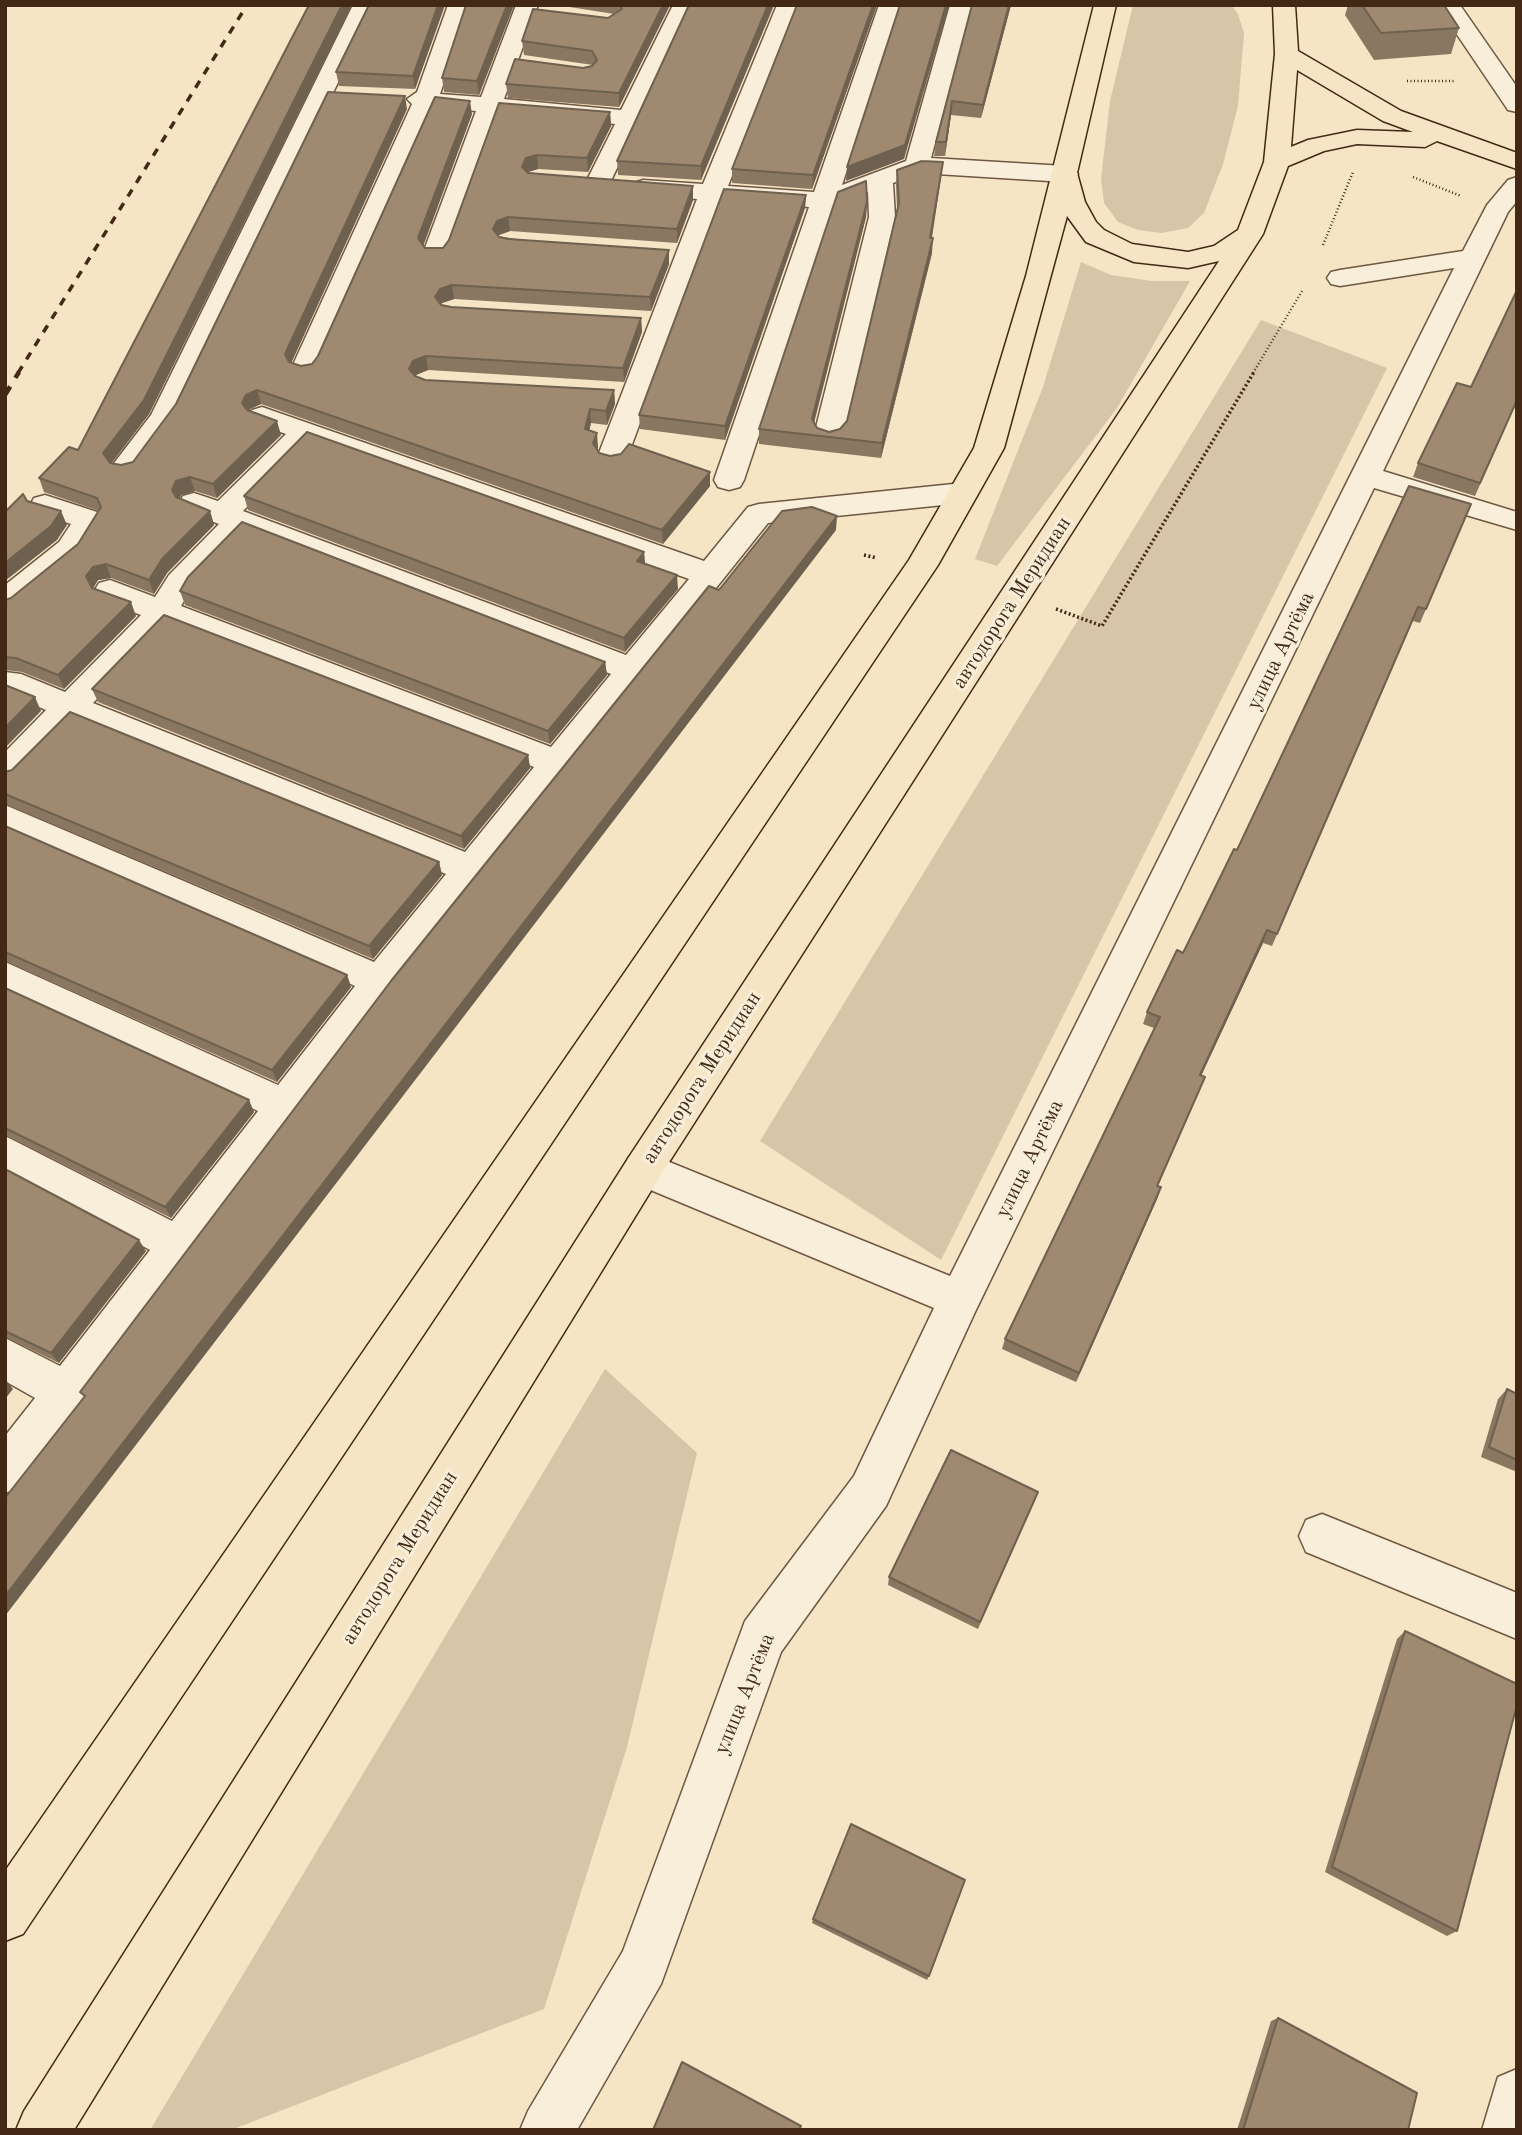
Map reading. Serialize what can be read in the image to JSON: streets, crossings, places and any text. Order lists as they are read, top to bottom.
{
  "streets": {
    "main road": ["автодорога Меридиан"],
    "street": ["улица Артёма"]
  }
}
